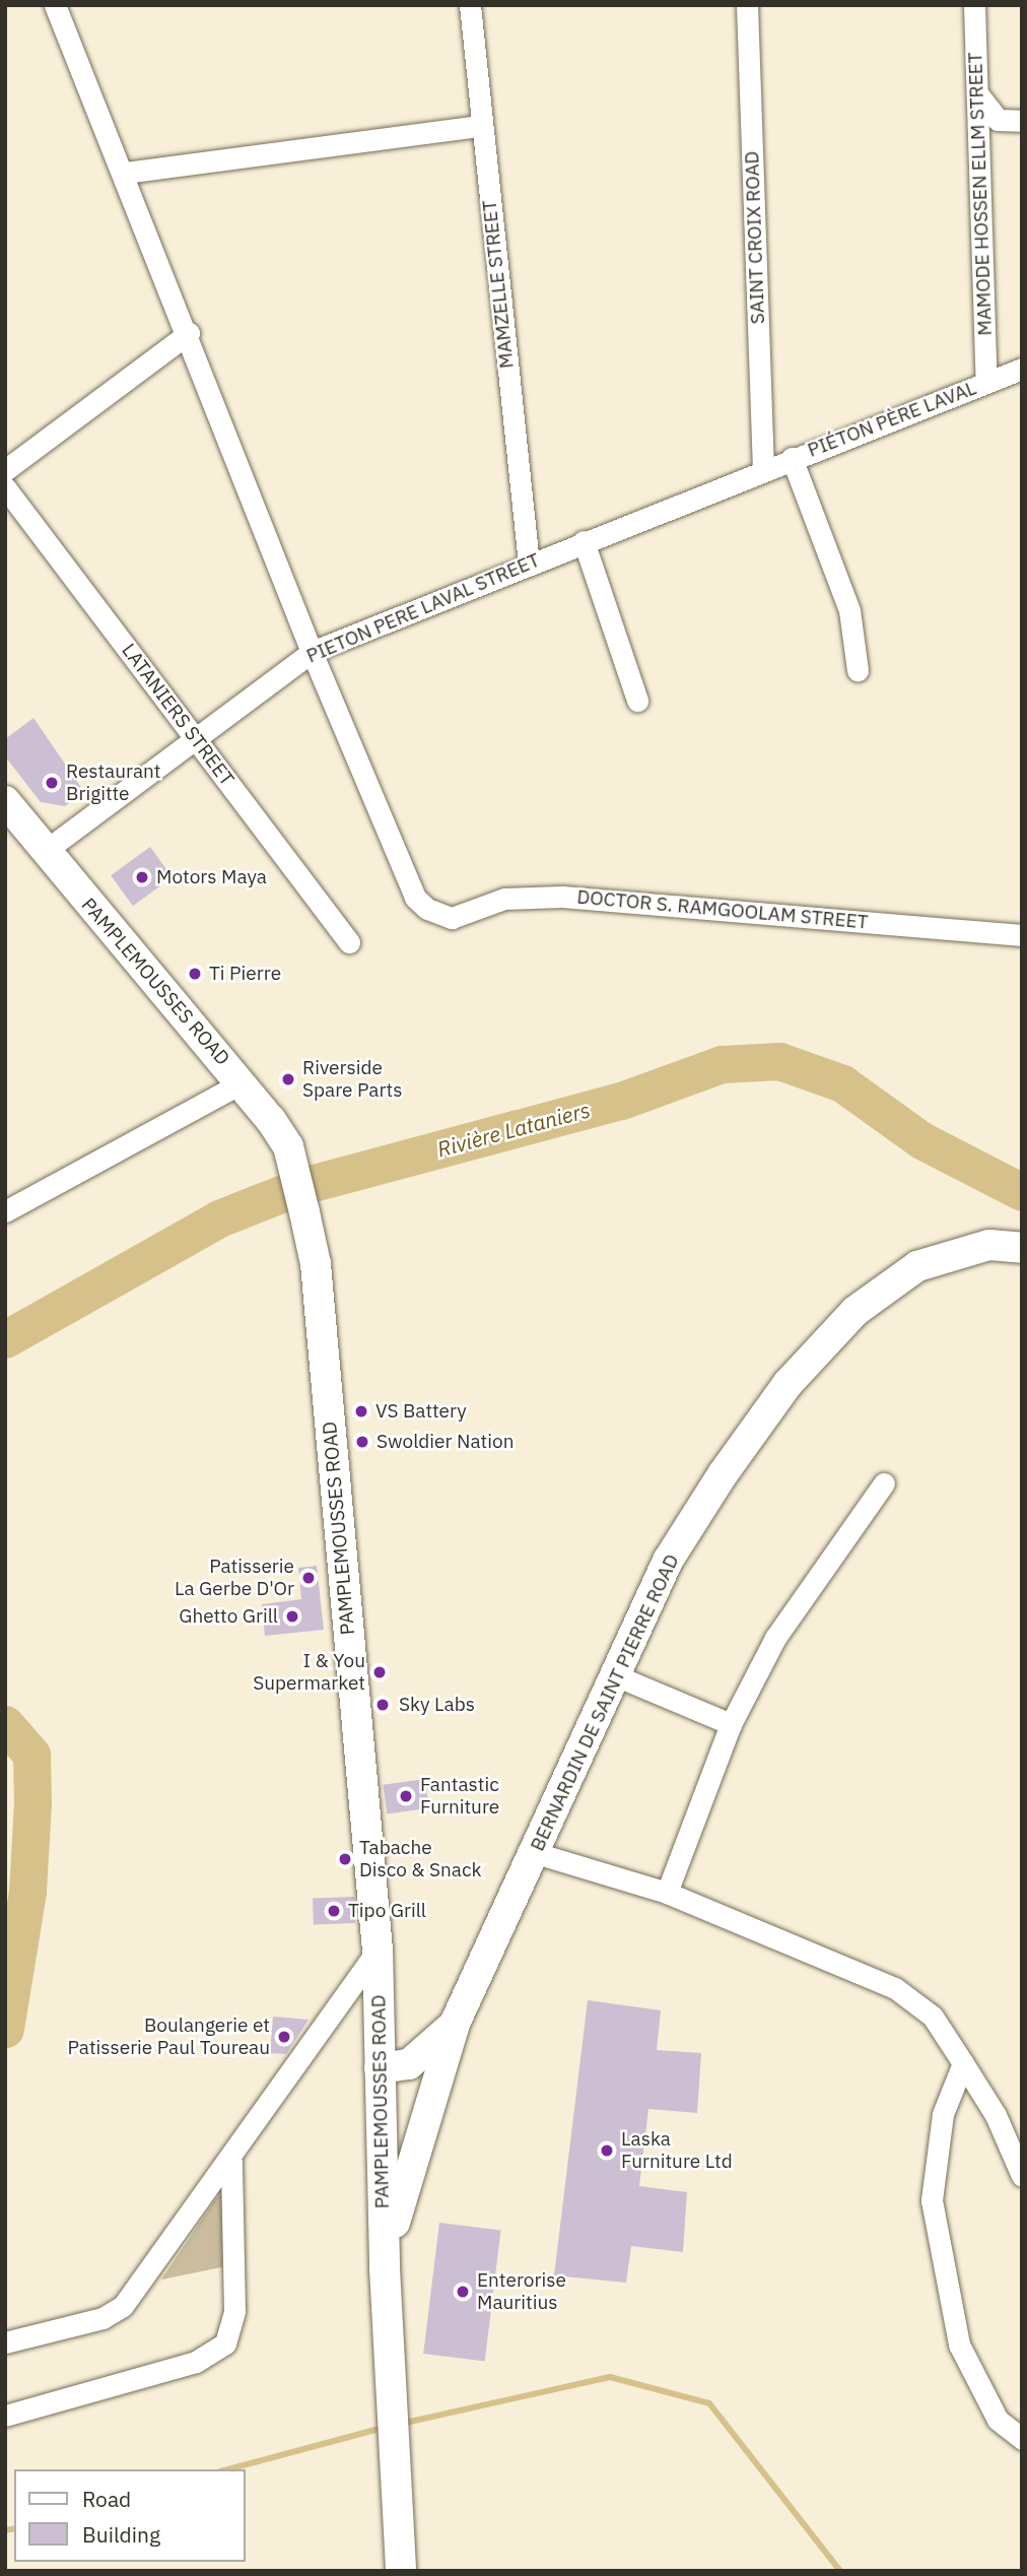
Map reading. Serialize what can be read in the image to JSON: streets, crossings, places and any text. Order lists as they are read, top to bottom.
{
  "streets": {
    "main road": ["PAMPLEMOUSSES ROAD", "BERNARDIN DE SAINT PIERRE ROAD"],
    "street": [
      "MAMODE HOSSEN ELLM STREET",
      "SAINT CROIX ROAD",
      "MAMZELLE STREET",
      "PIÉTON PÈRE LAVAL",
      "PIETON PERE LAVAL STREET",
      "LATANIERS STREET",
      "DOCTOR S. RAMGOOLAM STREET"
    ]
  },
  "crossings": [
    ["MAMODE HOSSEN ELLM STREET", "PIÉTON PÈRE LAVAL"],
    ["SAINT CROIX ROAD", "PIÉTON PÈRE LAVAL"],
    ["SAINT CROIX ROAD", "PIETON PERE LAVAL STREET"],
    ["MAMZELLE STREET", "PIETON PERE LAVAL STREET"],
    ["PIÉTON PÈRE LAVAL", "PIETON PERE LAVAL STREET"],
    ["PIETON PERE LAVAL STREET", "LATANIERS STREET"],
    ["PIETON PERE LAVAL STREET", "DOCTOR S. RAMGOOLAM STREET"],
    ["PIETON PERE LAVAL STREET", "PAMPLEMOUSSES ROAD"],
    ["PAMPLEMOUSSES ROAD", "BERNARDIN DE SAINT PIERRE ROAD"]
  ],
  "water": ["Rivière Lataniers"],
  "places": [
    "Restaurant Brigitte",
    "Motors Maya",
    "Ti Pierre",
    "Riverside Spare Parts",
    "VS Battery",
    "Swoldier Nation",
    "Patisserie La Gerbe D'Or",
    "Ghetto Grill",
    "I & You Supermarket",
    "Sky Labs",
    "Fantastic Furniture",
    "Tabache Disco & Snack",
    "Tipo Grill",
    "Boulangerie et Patisserie Paul Toureau",
    "Laska Furniture Ltd",
    "Enterorise Mauritius"
  ],
  "legend": ["Road", "Building"]
}
